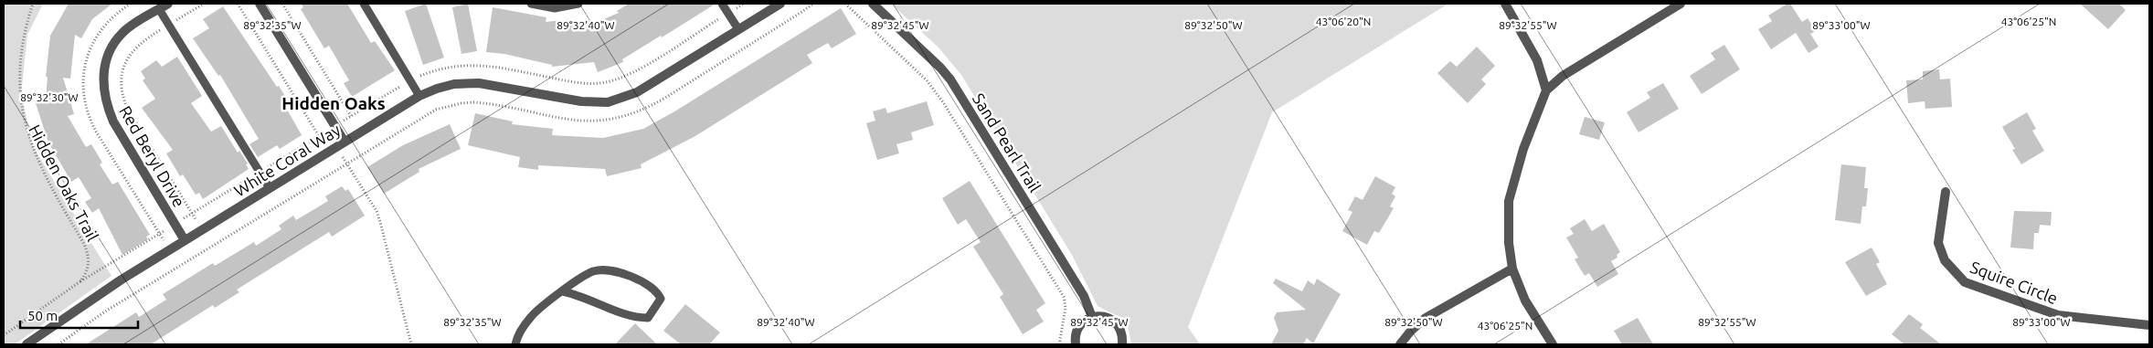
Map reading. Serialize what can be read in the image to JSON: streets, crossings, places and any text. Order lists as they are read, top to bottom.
{
  "streets": {
    "street": [
      "Sand Pearl Trail",
      "Red Beryl Drive",
      "White Coral Way",
      "Squire Circle"
    ],
    "path": ["Hidden Oaks Trail"]
  },
  "crossings": [
    ["Red Beryl Drive", "White Coral Way"]
  ],
  "districts": ["Hidden Oaks"],
  "scale_bar": "50 m",
  "coordinates": [
    "43°06'20\"N",
    "43°06'25\"N",
    "89°32'50\"W",
    "89°32'55\"W",
    "89°33'00\"W",
    "89°32'35\"W",
    "89°32'40\"W",
    "89°32'45\"W",
    "89°32'30\"W"
  ]
}
